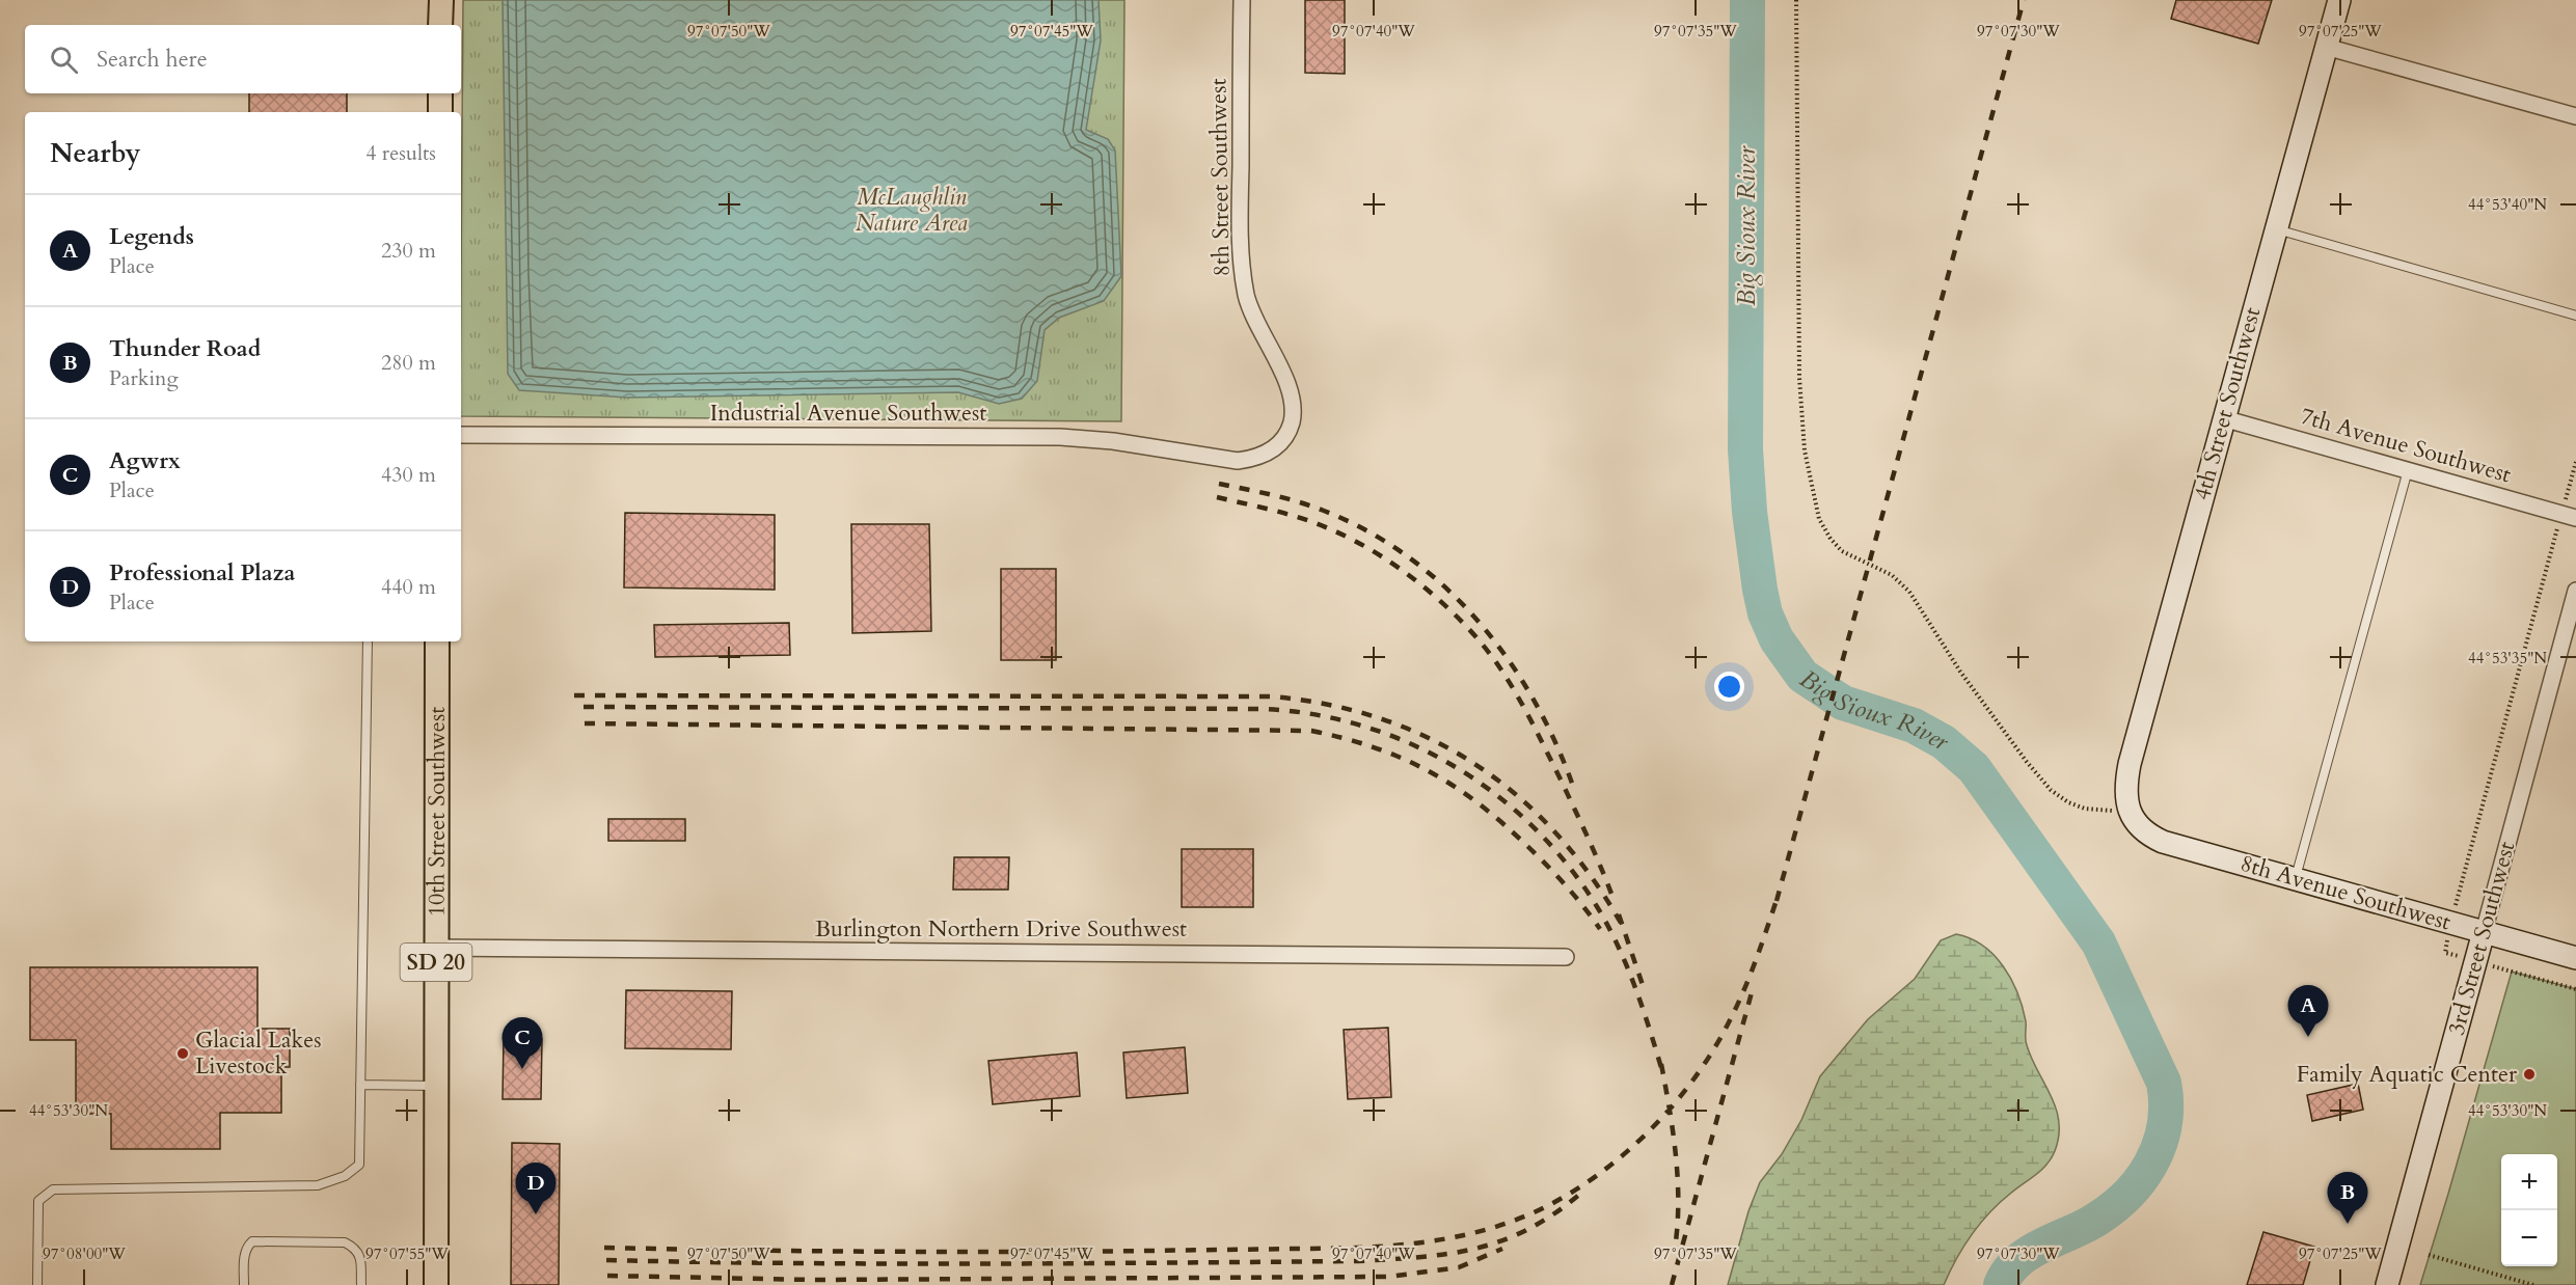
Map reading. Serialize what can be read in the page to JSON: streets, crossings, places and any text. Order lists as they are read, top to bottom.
{
  "streets": {
    "main road": ["10th Street Southwest", "SD 20"],
    "street": [
      "8th Street Southwest",
      "4th Street Southwest",
      "Industrial Avenue Southwest",
      "7th Avenue Southwest",
      "8th Avenue Southwest",
      "Burlington Northern Drive Southwest",
      "3rd Street Southwest"
    ]
  },
  "crossings": [
    ["8th Street Southwest", "Industrial Avenue Southwest"],
    ["4th Street Southwest", "7th Avenue Southwest"],
    ["4th Street Southwest", "8th Avenue Southwest"],
    ["10th Street Southwest", "Burlington Northern Drive Southwest"],
    ["8th Avenue Southwest", "3rd Street Southwest"]
  ],
  "water": ["Big Sioux River"],
  "parks": ["McLaughlin Nature Area"],
  "places": ["Glacial Lakes Livestock", "Family Aquatic Center"],
  "page": {
    "search": "Search here",
    "heading": ["Nearby", "4 results"],
    "list": [
      {
        "mark": "A",
        "name": "Legends",
        "note": "Place",
        "value": "230 m"
      },
      {
        "mark": "B",
        "name": "Thunder Road",
        "note": "Parking",
        "value": "280 m"
      },
      {
        "mark": "C",
        "name": "Agwrx",
        "note": "Place",
        "value": "430 m"
      },
      {
        "mark": "D",
        "name": "Professional Plaza",
        "note": "Place",
        "value": "440 m"
      }
    ],
    "pins": [
      "A",
      "C",
      "D",
      "B"
    ],
    "map_buttons": ["+", "−"]
  },
  "coordinates": [
    "97°07'50\"W",
    "97°07'45\"W",
    "97°07'40\"W",
    "97°07'35\"W",
    "97°07'30\"W",
    "97°07'25\"W",
    "44°53'40\"N",
    "44°53'35\"N",
    "44°53'30\"N",
    "97°08'00\"W",
    "97°07'55\"W"
  ]
}
